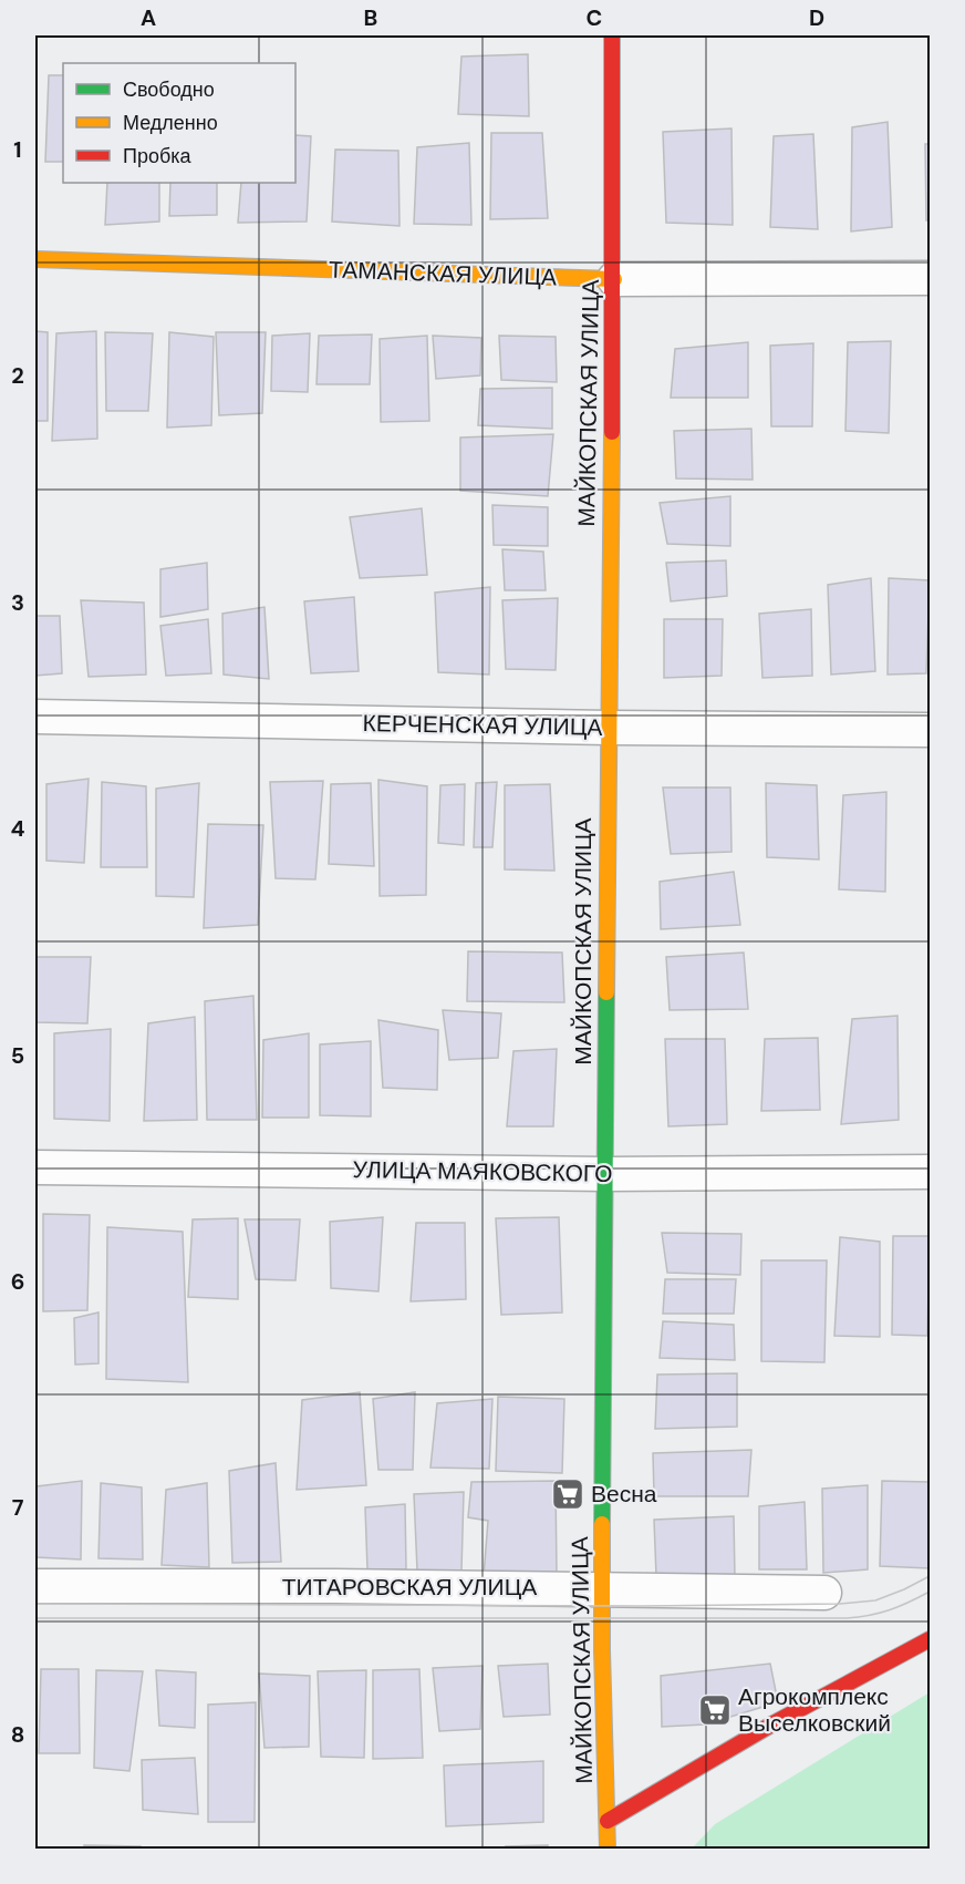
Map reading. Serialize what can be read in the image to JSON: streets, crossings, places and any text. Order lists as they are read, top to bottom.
{
  "streets": {
    "street": [
      "ТАМАНСКАЯ УЛИЦА",
      "МАЙКОПСКАЯ УЛИЦА",
      "КЕРЧЕНСКАЯ УЛИЦА",
      "УЛИЦА МАЯКОВСКОГО",
      "ТИТАРОВСКАЯ УЛИЦА"
    ]
  },
  "crossings": [
    ["ТАМАНСКАЯ УЛИЦА", "МАЙКОПСКАЯ УЛИЦА"],
    ["МАЙКОПСКАЯ УЛИЦА", "КЕРЧЕНСКАЯ УЛИЦА"],
    ["МАЙКОПСКАЯ УЛИЦА", "УЛИЦА МАЯКОВСКОГО"],
    ["МАЙКОПСКАЯ УЛИЦА", "ТИТАРОВСКАЯ УЛИЦА"]
  ],
  "places": {
    "supermarket": ["Весна", "Агрокомплекс Выселковский"]
  },
  "legend": ["Свободно", "Медленно", "Пробка"],
  "grid": {
    "columns": [
      "A",
      "B",
      "C",
      "D"
    ],
    "rows": [
      "1",
      "2",
      "3",
      "4",
      "5",
      "6",
      "7",
      "8"
    ]
  }
}
